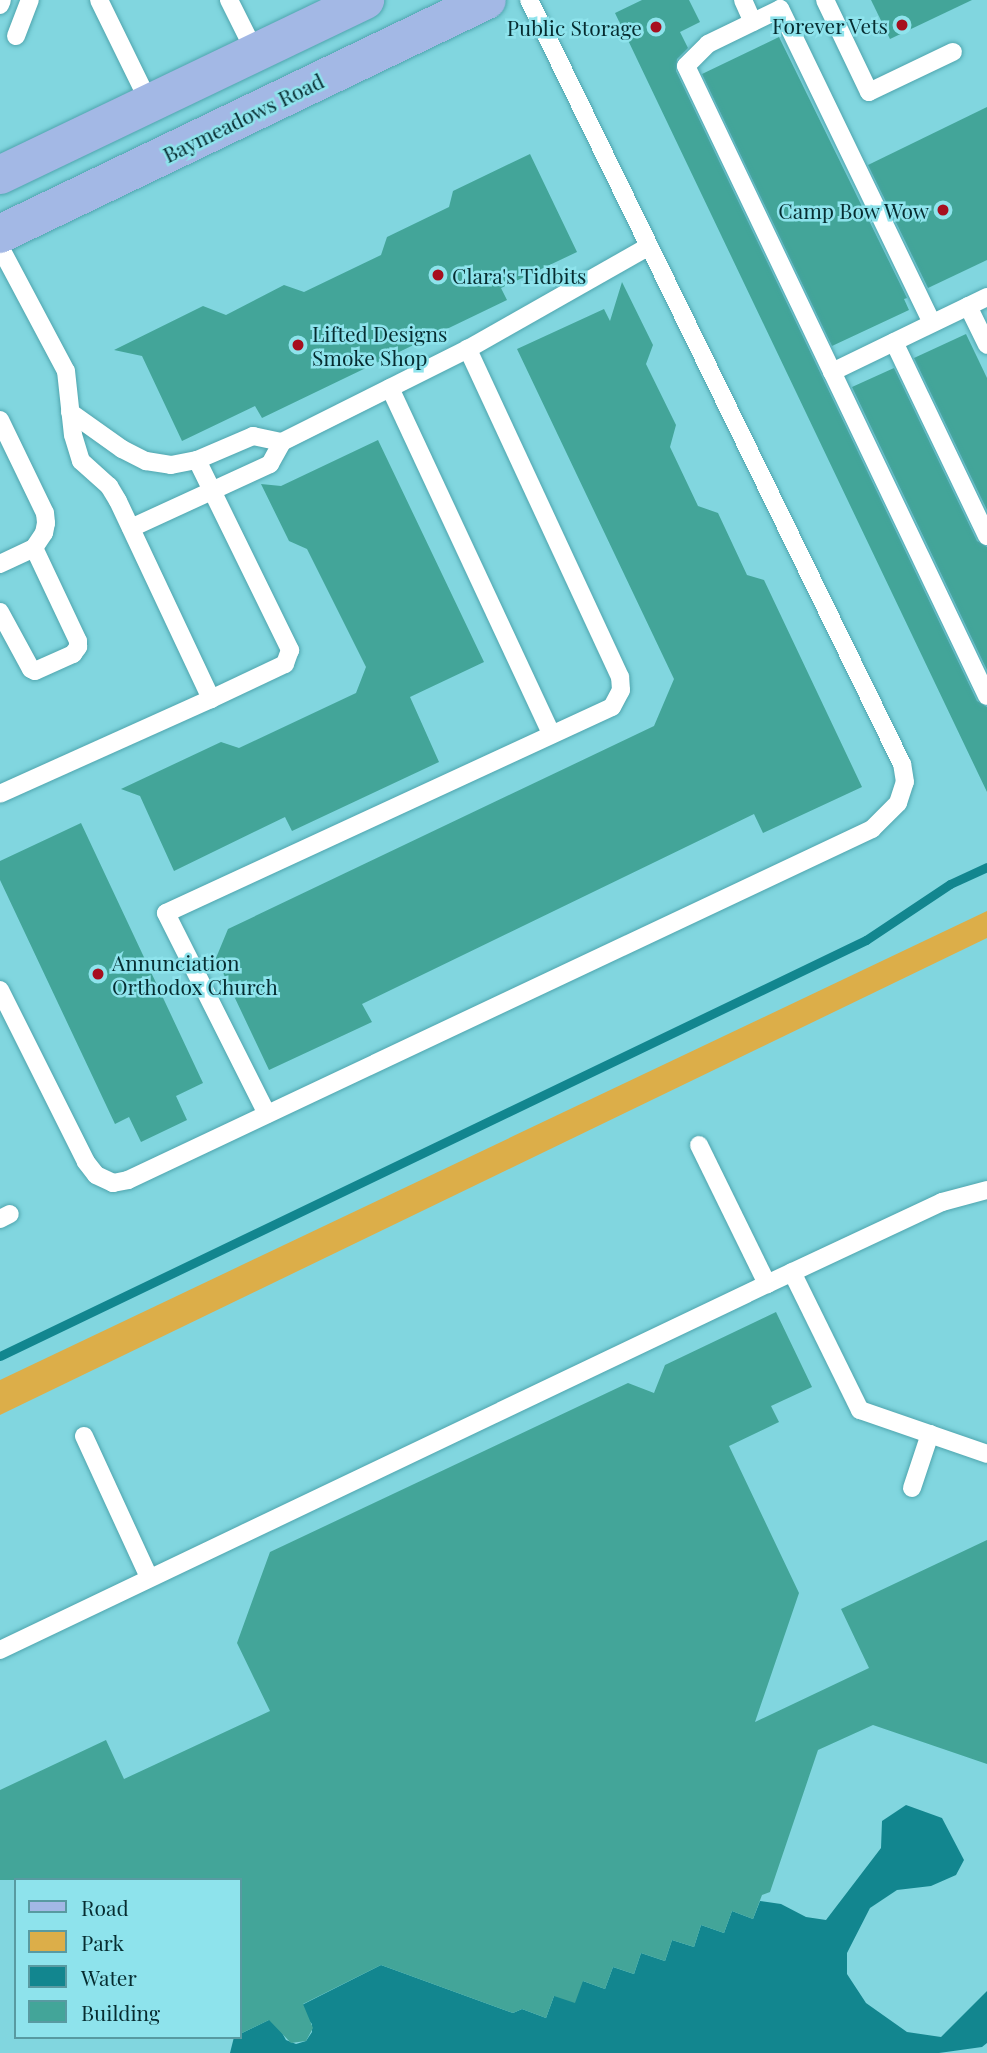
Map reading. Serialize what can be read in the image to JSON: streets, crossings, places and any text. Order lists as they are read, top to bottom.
{
  "streets": {
    "main road": ["Baymeadows Road"]
  },
  "places": [
    "Forever Vets",
    "Public Storage",
    "Camp Bow Wow",
    "Clara's Tidbits",
    "Lifted Designs Smoke Shop",
    "Annunciation Orthodox Church"
  ],
  "legend": [
    "Road",
    "Park",
    "Water",
    "Building"
  ]
}
